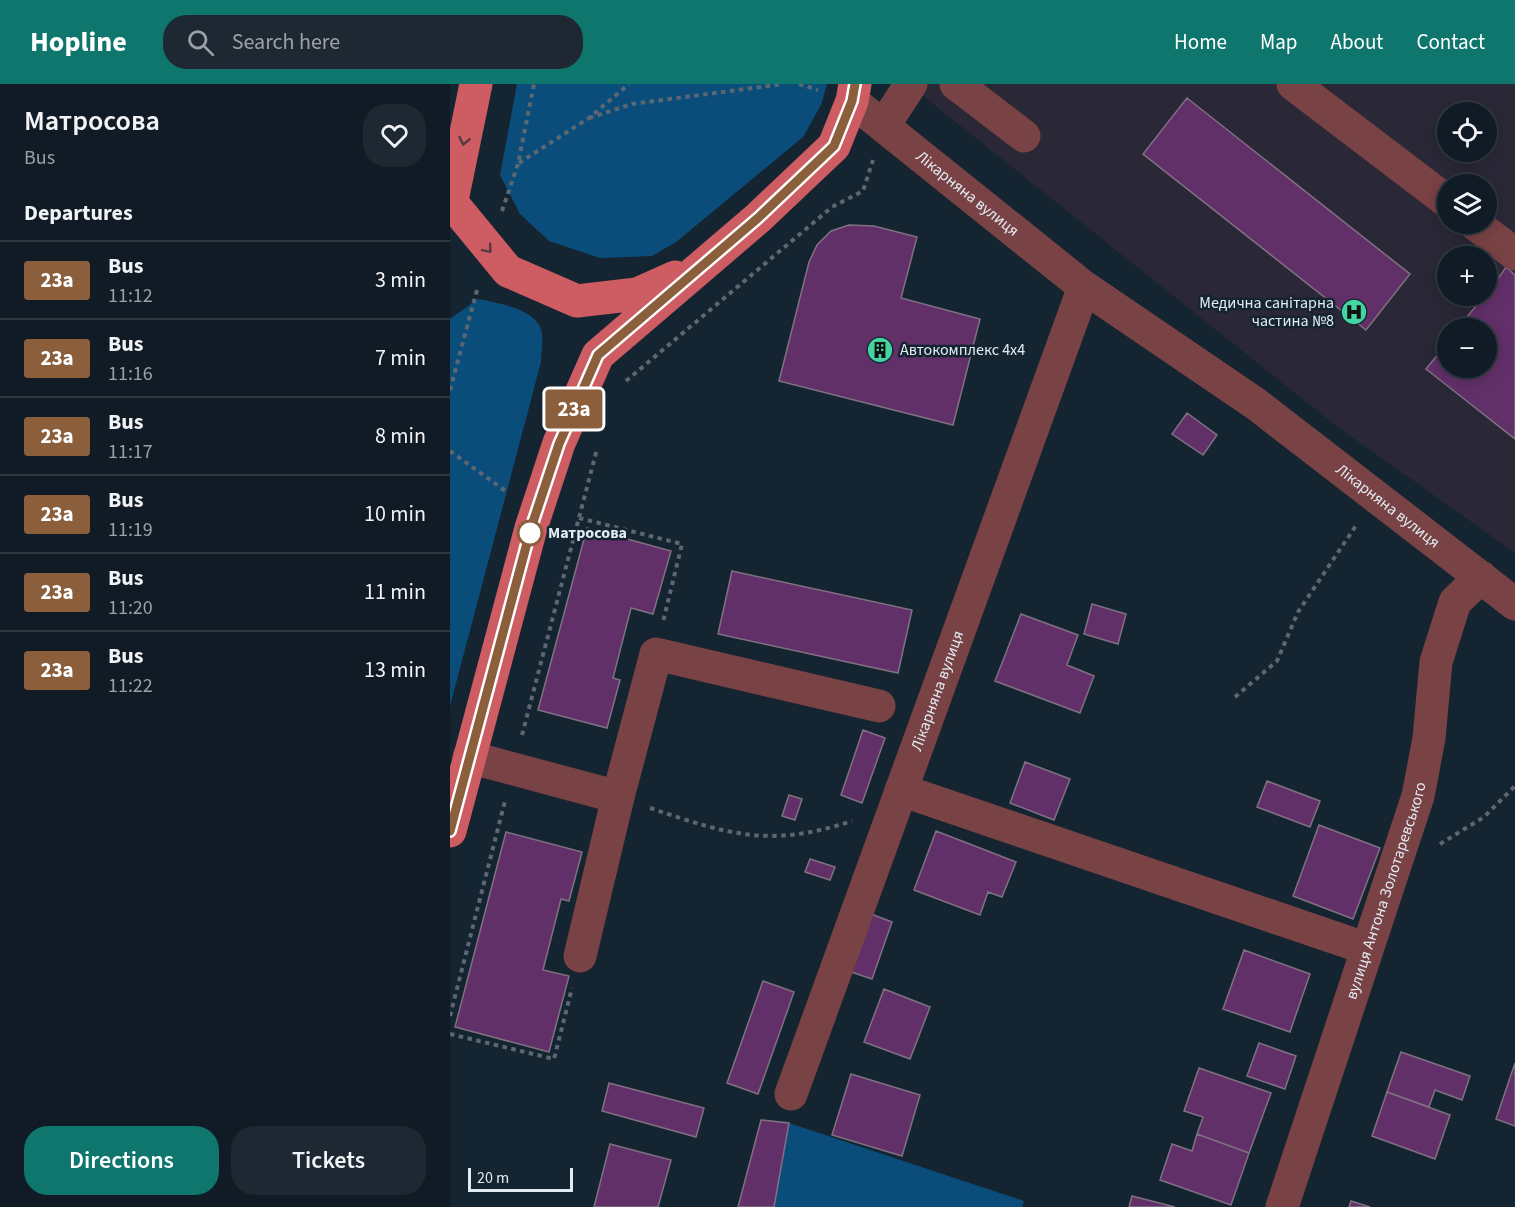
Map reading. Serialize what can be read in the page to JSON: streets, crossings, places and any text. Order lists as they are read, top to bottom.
{
  "streets": {
    "street": ["Лікарняна вулиця", "вулиця Антона Золотаревського"]
  },
  "crossings": [
    ["Лікарняна вулиця", "вулиця Антона Золотаревського"]
  ],
  "places": {
    "hospital": ["Медична санітарна частина №8"],
    "building": ["Автокомплекс 4x4"],
    "other": ["Матросова"]
  },
  "lines": ["bus line 23а"],
  "scale_bar": "20 m",
  "page": {
    "header": "Hopline",
    "search": "Search here",
    "nav": [
      "Home",
      "Map",
      "About",
      "Contact"
    ],
    "heading": [
      ["Матросова", "Bus"],
      "Departures"
    ],
    "on_map": "23а",
    "map_buttons": ["+", "−"],
    "list": [
      {
        "mark": "23а",
        "name": "Bus",
        "note": "11:12",
        "value": "3 min"
      },
      {
        "mark": "23а",
        "name": "Bus",
        "note": "11:16",
        "value": "7 min"
      },
      {
        "mark": "23а",
        "name": "Bus",
        "note": "11:17",
        "value": "8 min"
      },
      {
        "mark": "23а",
        "name": "Bus",
        "note": "11:19",
        "value": "10 min"
      },
      {
        "mark": "23а",
        "name": "Bus",
        "note": "11:20",
        "value": "11 min"
      },
      {
        "mark": "23а",
        "name": "Bus",
        "note": "11:22",
        "value": "13 min"
      }
    ],
    "buttons": ["Directions", "Tickets"],
    "scale": "20 m"
  }
}
